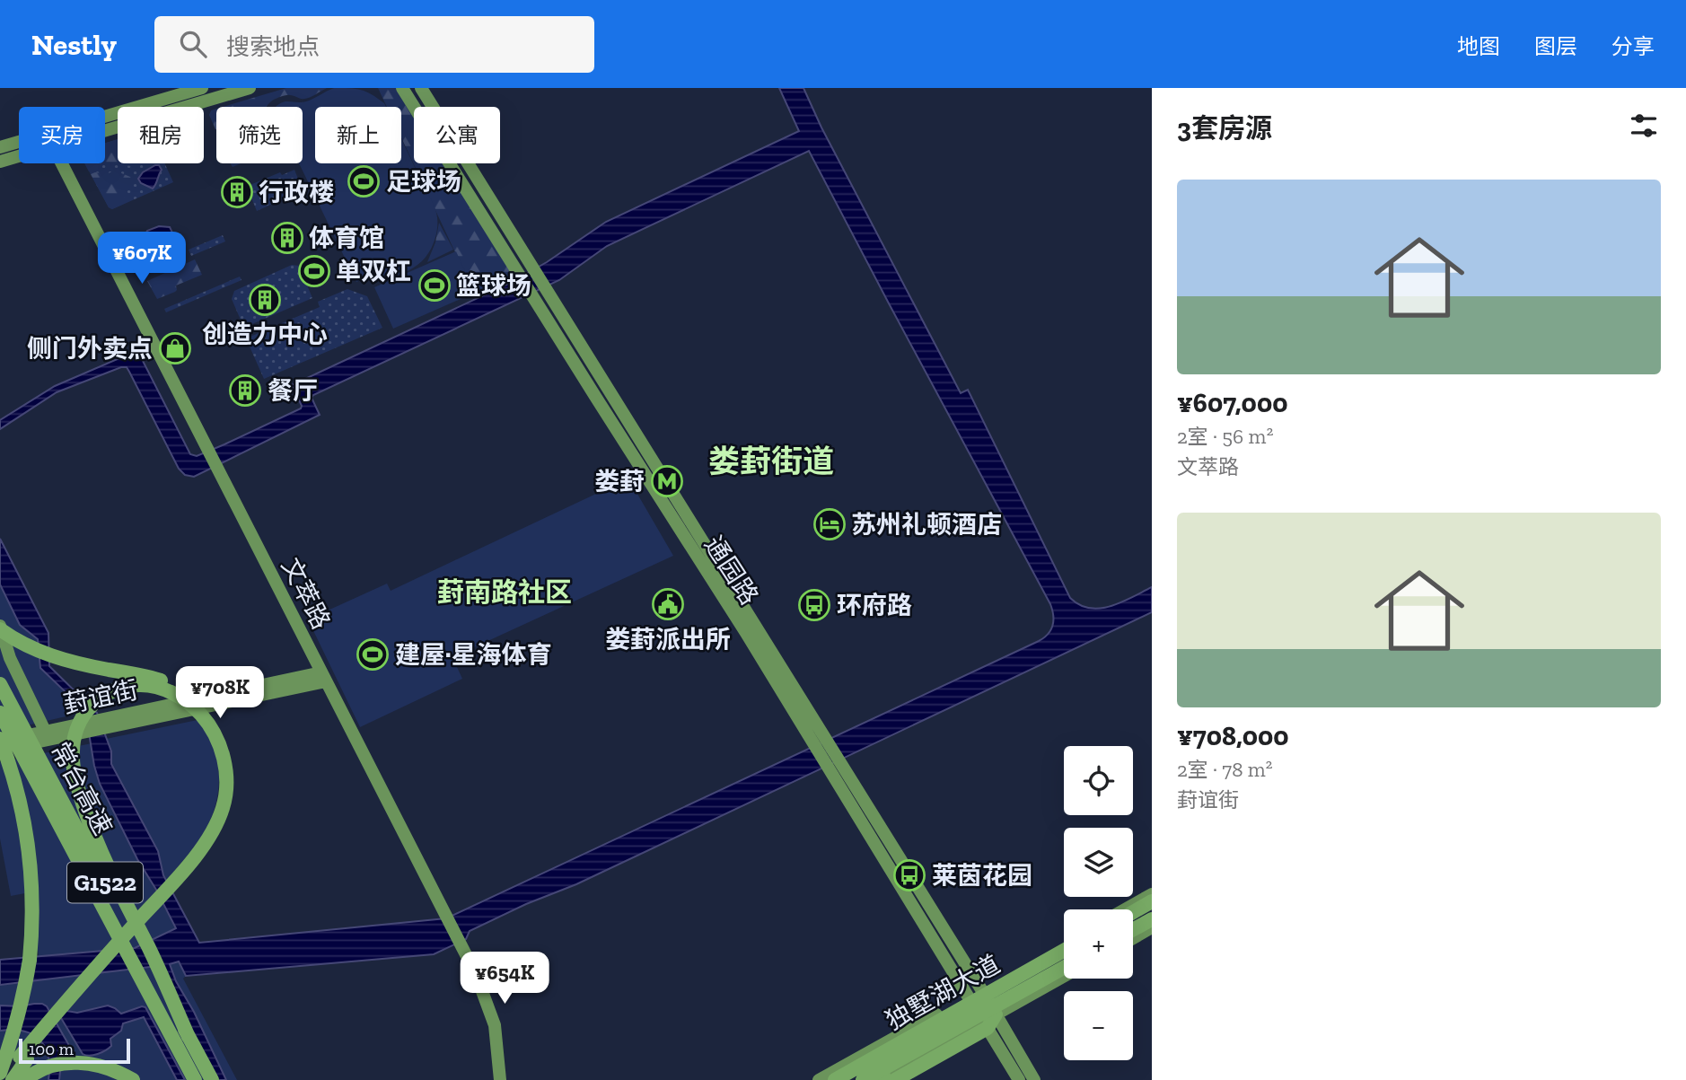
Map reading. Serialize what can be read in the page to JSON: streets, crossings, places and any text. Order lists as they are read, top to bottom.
{
  "streets": {
    "highway": ["常台高速", "G1522", "独墅湖大道"],
    "main road": ["通园路", "文萃路", "葑谊街"]
  },
  "crossings": [
    ["文萃路", "葑谊街"]
  ],
  "districts": ["娄葑街道", "葑南路社区"],
  "places": {
    "sports": [
      "足球场",
      "单双杠",
      "篮球场",
      "建屋·星海体育"
    ],
    "building": [
      "行政楼",
      "体育馆",
      "创造力中心",
      "餐厅"
    ],
    "shop": ["侧门外卖点"],
    "metro station": ["娄葑"],
    "hotel": ["苏州礼顿酒店"],
    "public building": ["娄葑派出所"],
    "bus stop": ["环府路", "莱茵花园"]
  },
  "scale_bar": "100 m",
  "page": {
    "header": "Nestly",
    "search": "搜索地点",
    "nav": ["地图", "图层", "分享"],
    "heading": "3套房源",
    "chip": [
      "买房",
      "租房",
      "筛选",
      "新上",
      "公寓"
    ],
    "list": [
      {
        "name": "¥607,000",
        "note": "2室 · 56 m² · 文萃路"
      },
      {
        "name": "¥708,000",
        "note": "2室 · 78 m² · 葑谊街"
      }
    ],
    "price": ["¥607K", "¥708K", "¥654K"],
    "map_buttons": ["+", "−"],
    "scale": "100 m"
  }
}
